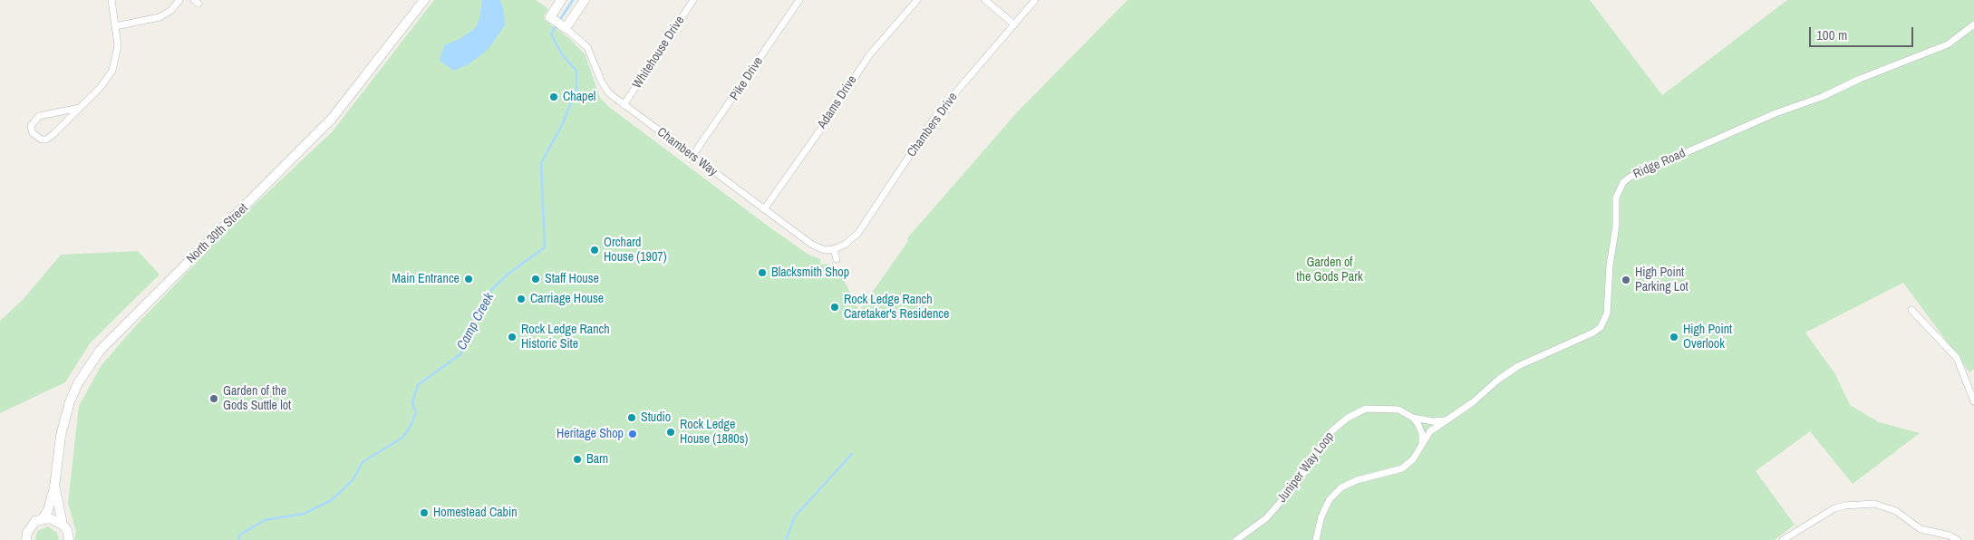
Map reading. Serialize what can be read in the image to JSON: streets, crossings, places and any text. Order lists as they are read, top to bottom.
{
  "streets": {
    "main road": ["North 30th Street"],
    "street": [
      "Whitehouse Drive",
      "Pike Drive",
      "Adams Drive",
      "Chambers Drive",
      "Chambers Way",
      "Ridge Road",
      "Juniper Way Loop"
    ]
  },
  "crossings": [
    ["Whitehouse Drive", "Chambers Way"],
    ["Pike Drive", "Chambers Way"],
    ["Adams Drive", "Chambers Way"],
    ["Chambers Drive", "Chambers Way"]
  ],
  "water": ["Camp Creek"],
  "parks": ["Garden of the Gods Park"],
  "places": [
    "Chapel",
    "Orchard House (1907)",
    "Blacksmith Shop",
    "Main Entrance",
    "Staff House",
    "High Point Parking Lot",
    "Carriage House",
    "Rock Ledge Ranch Caretaker's Residence",
    "Rock Ledge Ranch Historic Site",
    "High Point Overlook",
    "Garden of the Gods Suttle lot",
    "Studio",
    "Rock Ledge House (1880s)",
    "Heritage Shop",
    "Barn",
    "Homestead Cabin"
  ],
  "scale_bar": "100 m"
}
